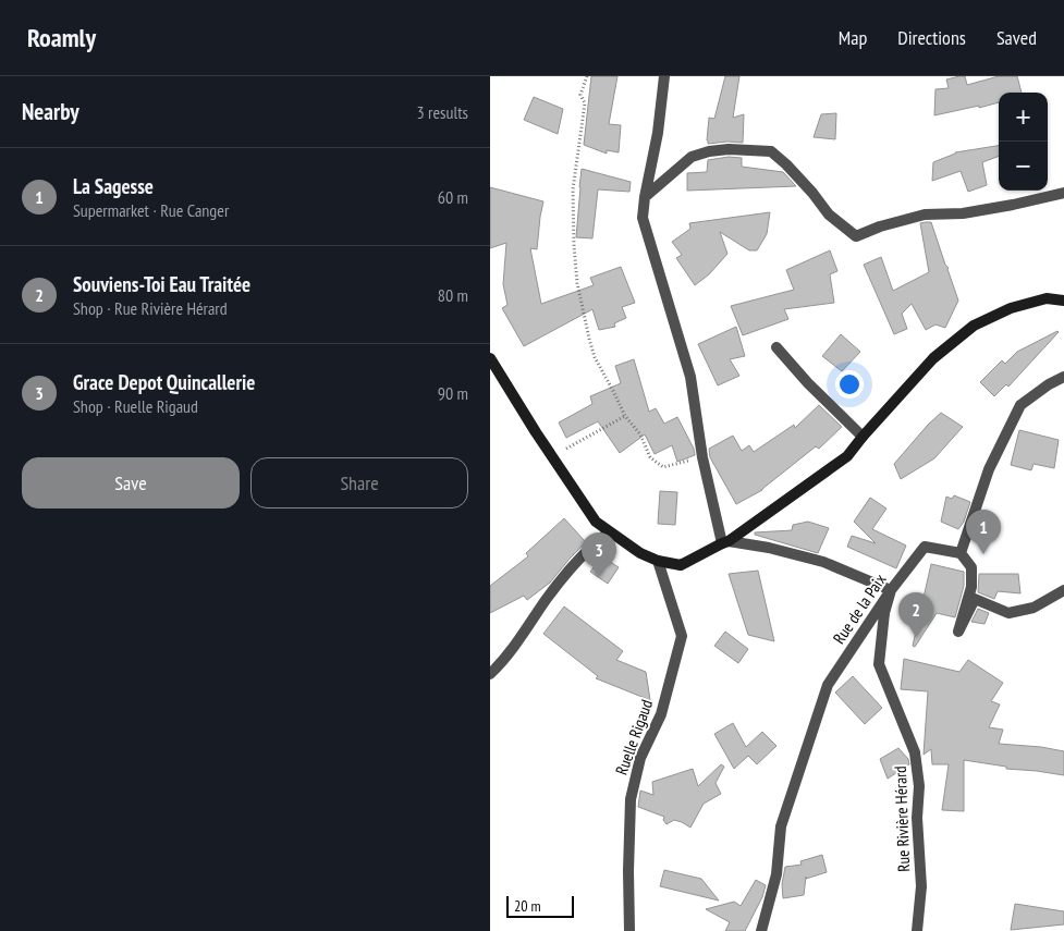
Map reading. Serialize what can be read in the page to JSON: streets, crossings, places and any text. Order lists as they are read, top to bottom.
{
  "streets": {
    "street": ["Rue de la Paix", "Ruelle Rigaud", "Rue Rivière Hérard"]
  },
  "crossings": [
    ["Rue de la Paix", "Rue Rivière Hérard"]
  ],
  "scale_bar": "20 m",
  "page": {
    "header": "Roamly",
    "nav": ["Map", "Directions", "Saved"],
    "heading": ["Nearby", "3 results"],
    "map_buttons": ["+", "−"],
    "list": [
      {
        "mark": "1",
        "name": "La Sagesse",
        "note": "Supermarket · Rue Canger",
        "value": "60 m"
      },
      {
        "mark": "2",
        "name": "Souviens-Toi Eau Traitée",
        "note": "Shop · Rue Rivière Hérard",
        "value": "80 m"
      },
      {
        "mark": "3",
        "name": "Grace Depot Quincallerie",
        "note": "Shop · Ruelle Rigaud",
        "value": "90 m"
      }
    ],
    "buttons": ["Save", "Share"],
    "pins": ["1", "3", "2"],
    "scale": "20 m"
  }
}
